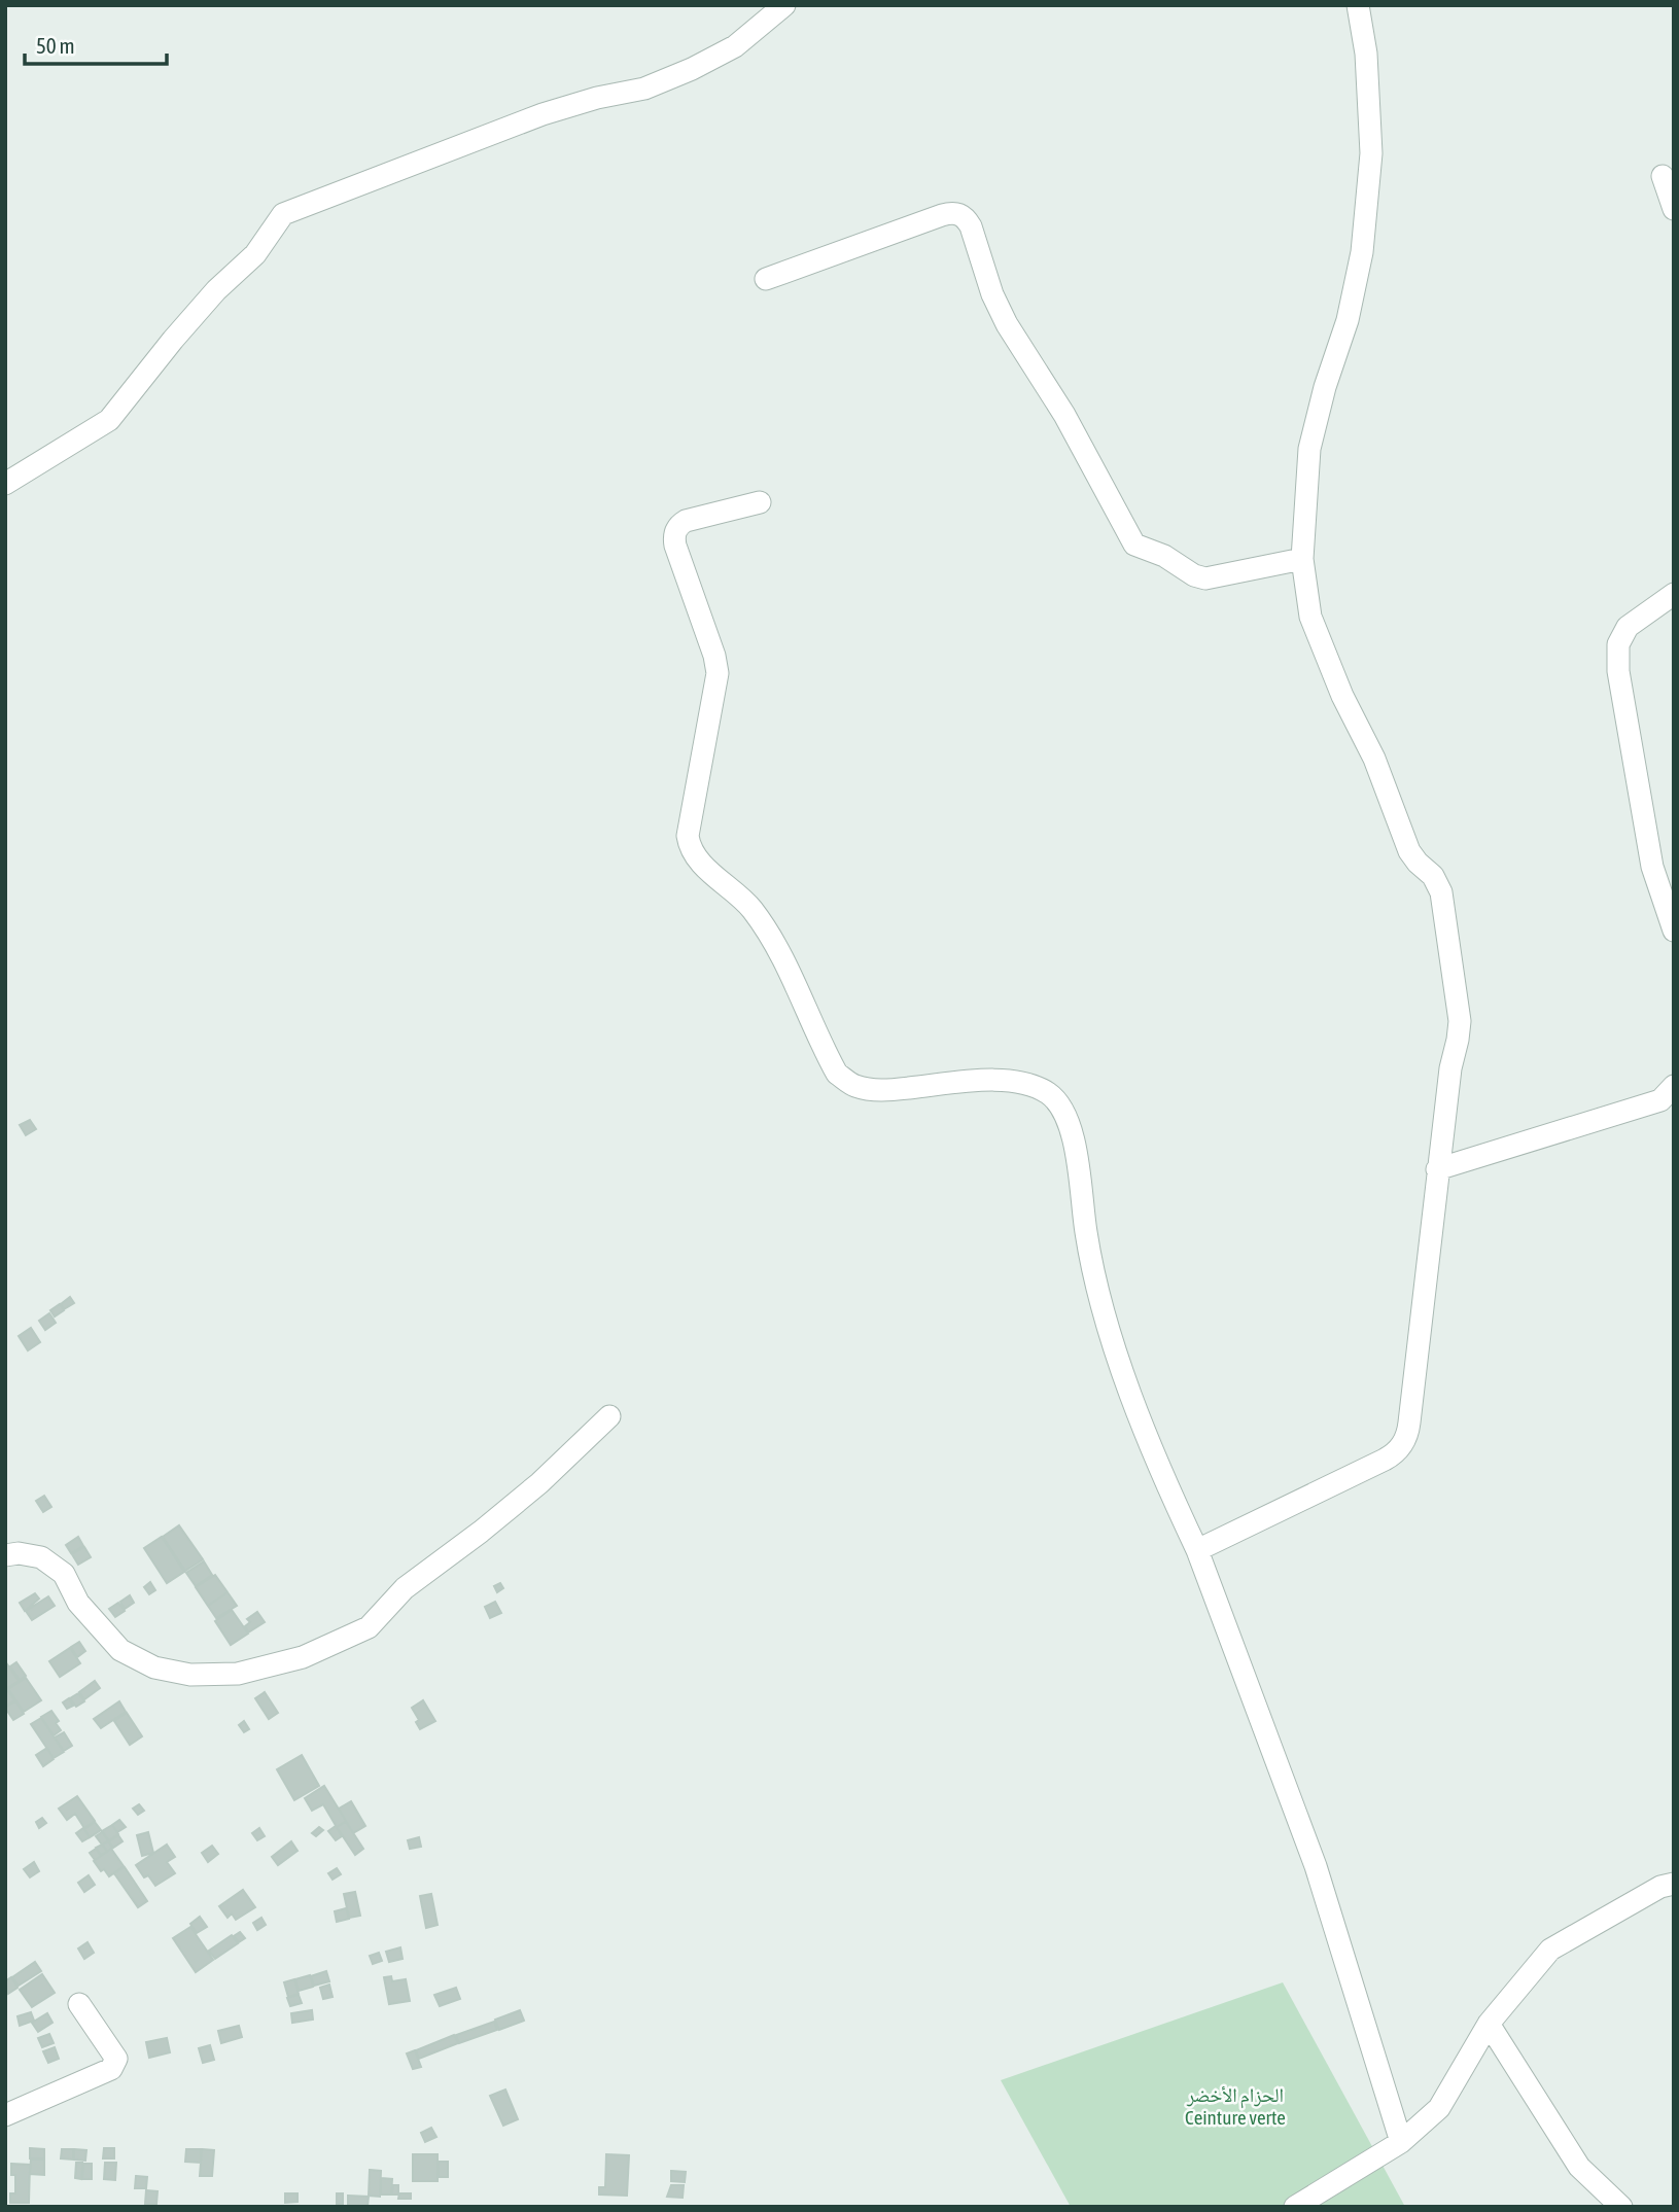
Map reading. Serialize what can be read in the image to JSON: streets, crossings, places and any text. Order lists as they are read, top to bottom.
{
  "parks": ["الحزام الأخضر Ceinture verte"],
  "scale_bar": "50 m"
}
